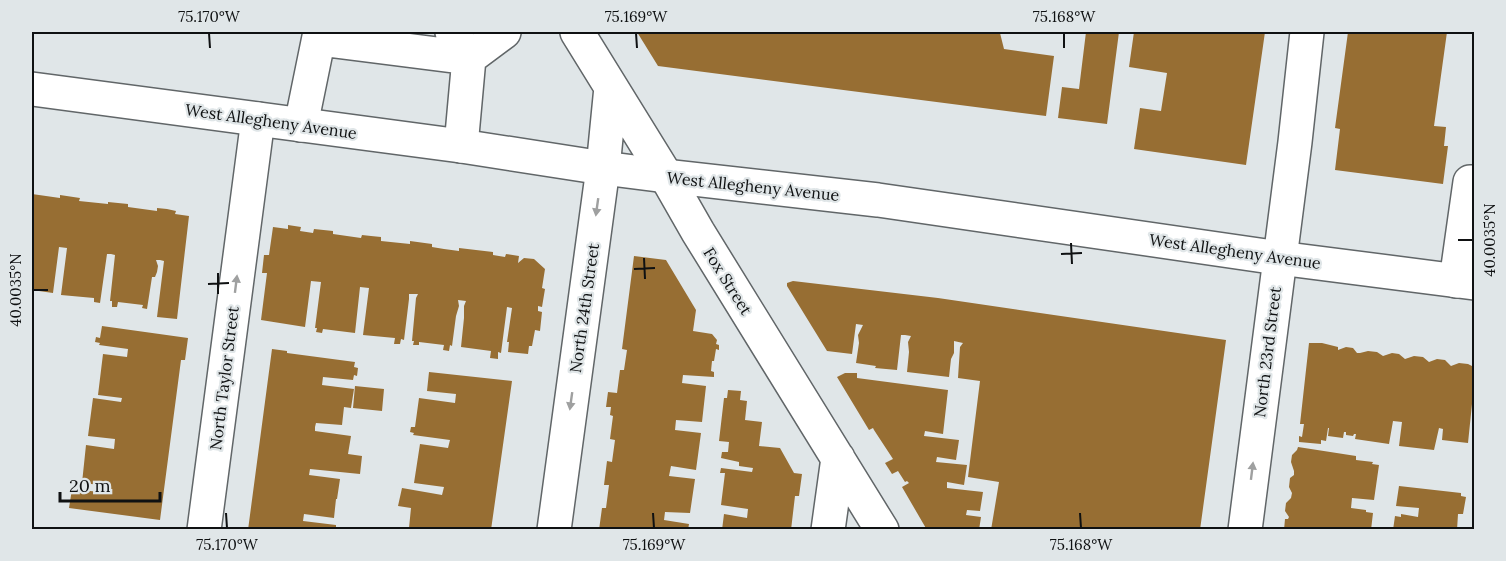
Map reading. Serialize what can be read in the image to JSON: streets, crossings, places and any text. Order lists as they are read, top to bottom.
{
  "streets": {
    "street": [
      "West Allegheny Avenue",
      "Fox Street",
      "North 24th Street",
      "North 23rd Street",
      "North Taylor Street"
    ]
  },
  "crossings": [
    ["West Allegheny Avenue", "Fox Street"],
    ["West Allegheny Avenue", "North 24th Street"],
    ["West Allegheny Avenue", "North 23rd Street"],
    ["West Allegheny Avenue", "North Taylor Street"],
    ["Fox Street", "North 24th Street"]
  ],
  "one_way": ["North 24th Street", "North 23rd Street", "North Taylor Street"],
  "scale_bar": "20 m",
  "coordinates": [
    "75.170°W",
    "75.169°W",
    "75.168°W",
    "40.0035°N"
  ]
}
